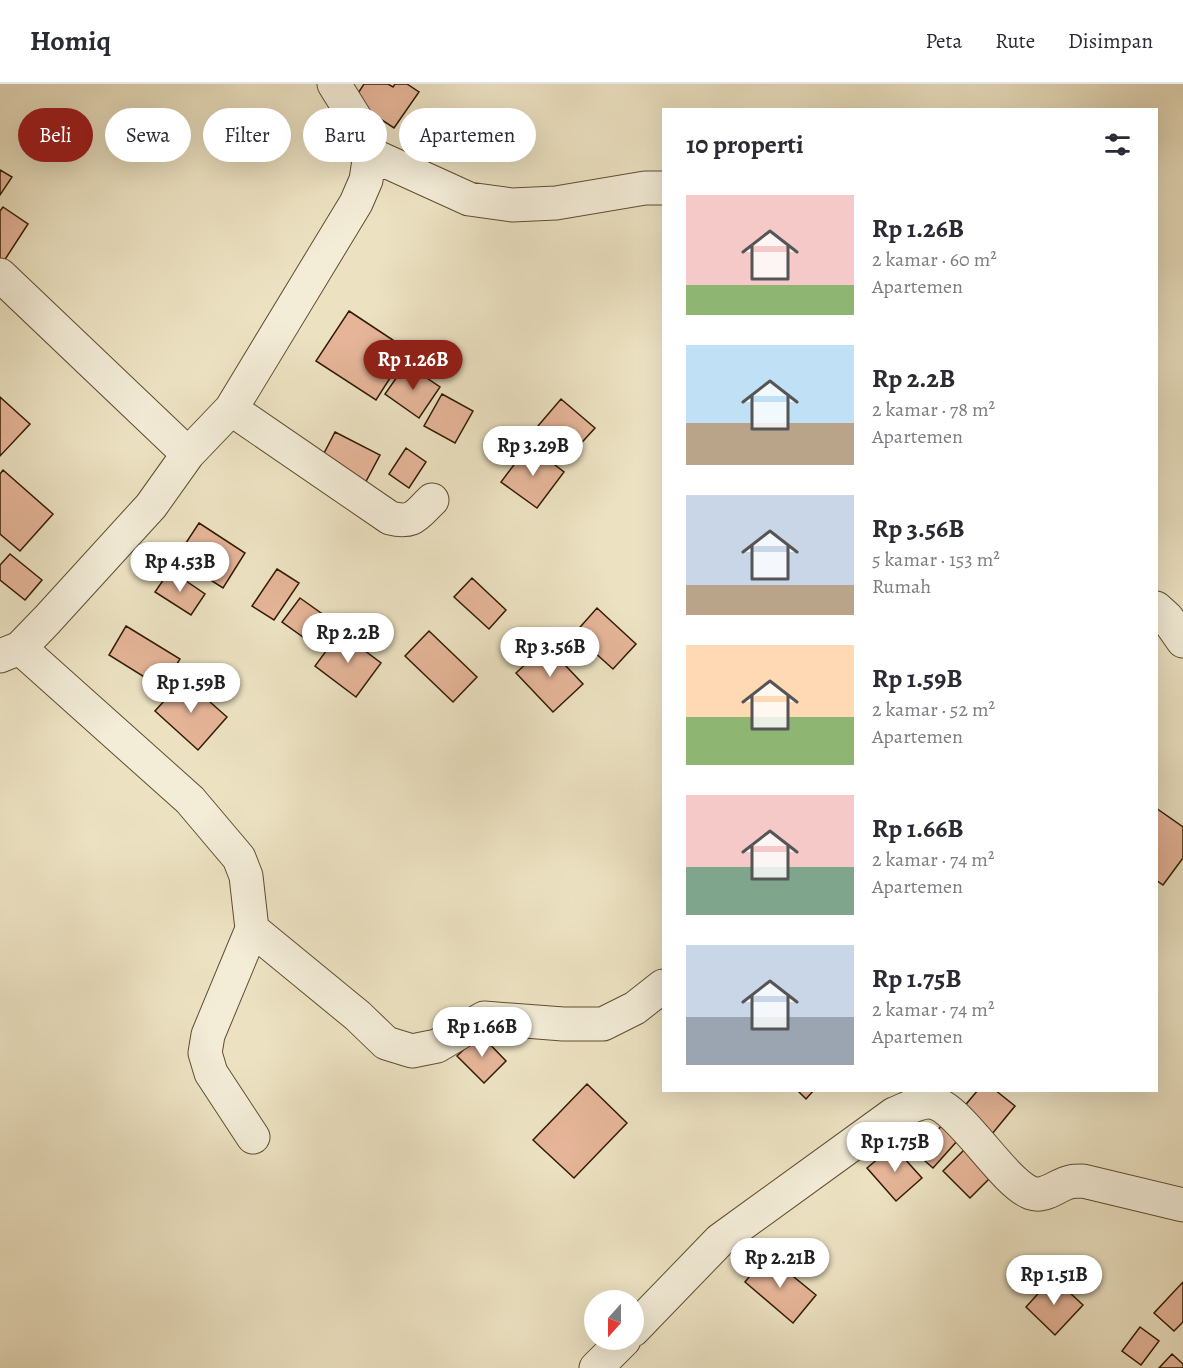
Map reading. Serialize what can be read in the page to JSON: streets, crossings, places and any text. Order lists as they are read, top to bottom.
{
  "north": "bottom",
  "page": {
    "header": "Homiq",
    "nav": ["Peta", "Rute", "Disimpan"],
    "chip": [
      "Beli",
      "Sewa",
      "Filter",
      "Baru",
      "Apartemen"
    ],
    "heading": "10 properti",
    "list": [
      {
        "name": "Rp 1.26B",
        "note": "2 kamar · 60 m² · Apartemen"
      },
      {
        "name": "Rp 2.2B",
        "note": "2 kamar · 78 m² · Apartemen"
      },
      {
        "name": "Rp 3.56B",
        "note": "5 kamar · 153 m² · Rumah"
      },
      {
        "name": "Rp 1.59B",
        "note": "2 kamar · 52 m² · Apartemen"
      },
      {
        "name": "Rp 1.66B",
        "note": "2 kamar · 74 m² · Apartemen"
      },
      {
        "name": "Rp 1.75B",
        "note": "2 kamar · 74 m² · Apartemen"
      }
    ],
    "price": [
      "Rp 1.26B",
      "Rp 3.29B",
      "Rp 4.53B",
      "Rp 2.2B",
      "Rp 3.56B",
      "Rp 1.59B",
      "Rp 1.66B",
      "Rp 1.75B",
      "Rp 2.21B",
      "Rp 1.51B"
    ]
  }
}
